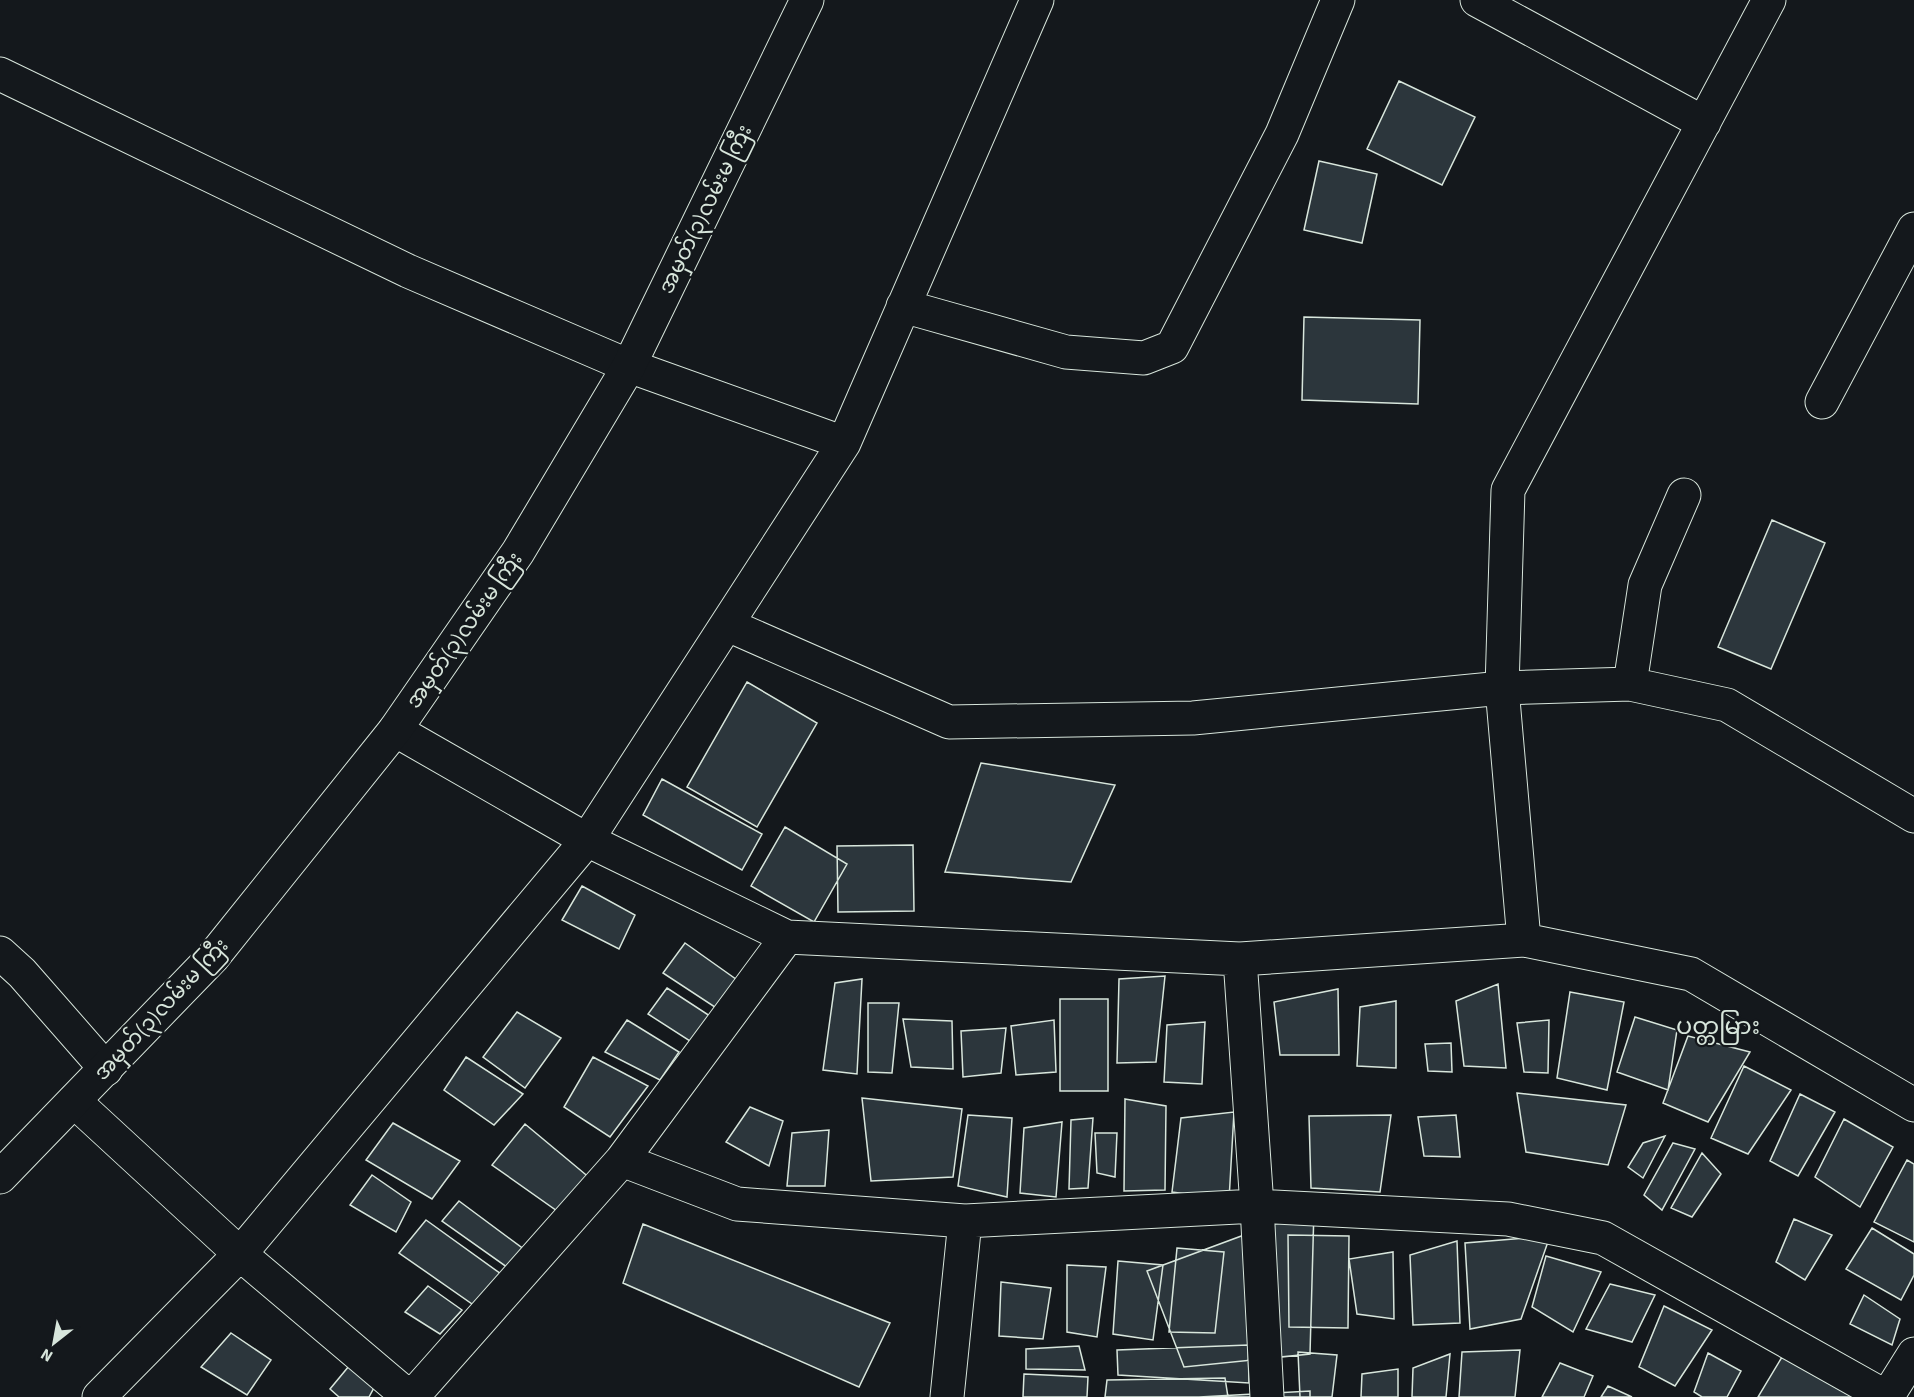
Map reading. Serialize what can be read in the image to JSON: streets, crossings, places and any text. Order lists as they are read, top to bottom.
{
  "streets": {
    "street": ["အမှတ်(၃)လမ်းမ ကြီး"]
  },
  "districts": ["ပတ္တမြား"],
  "north": "bottom left"
}
